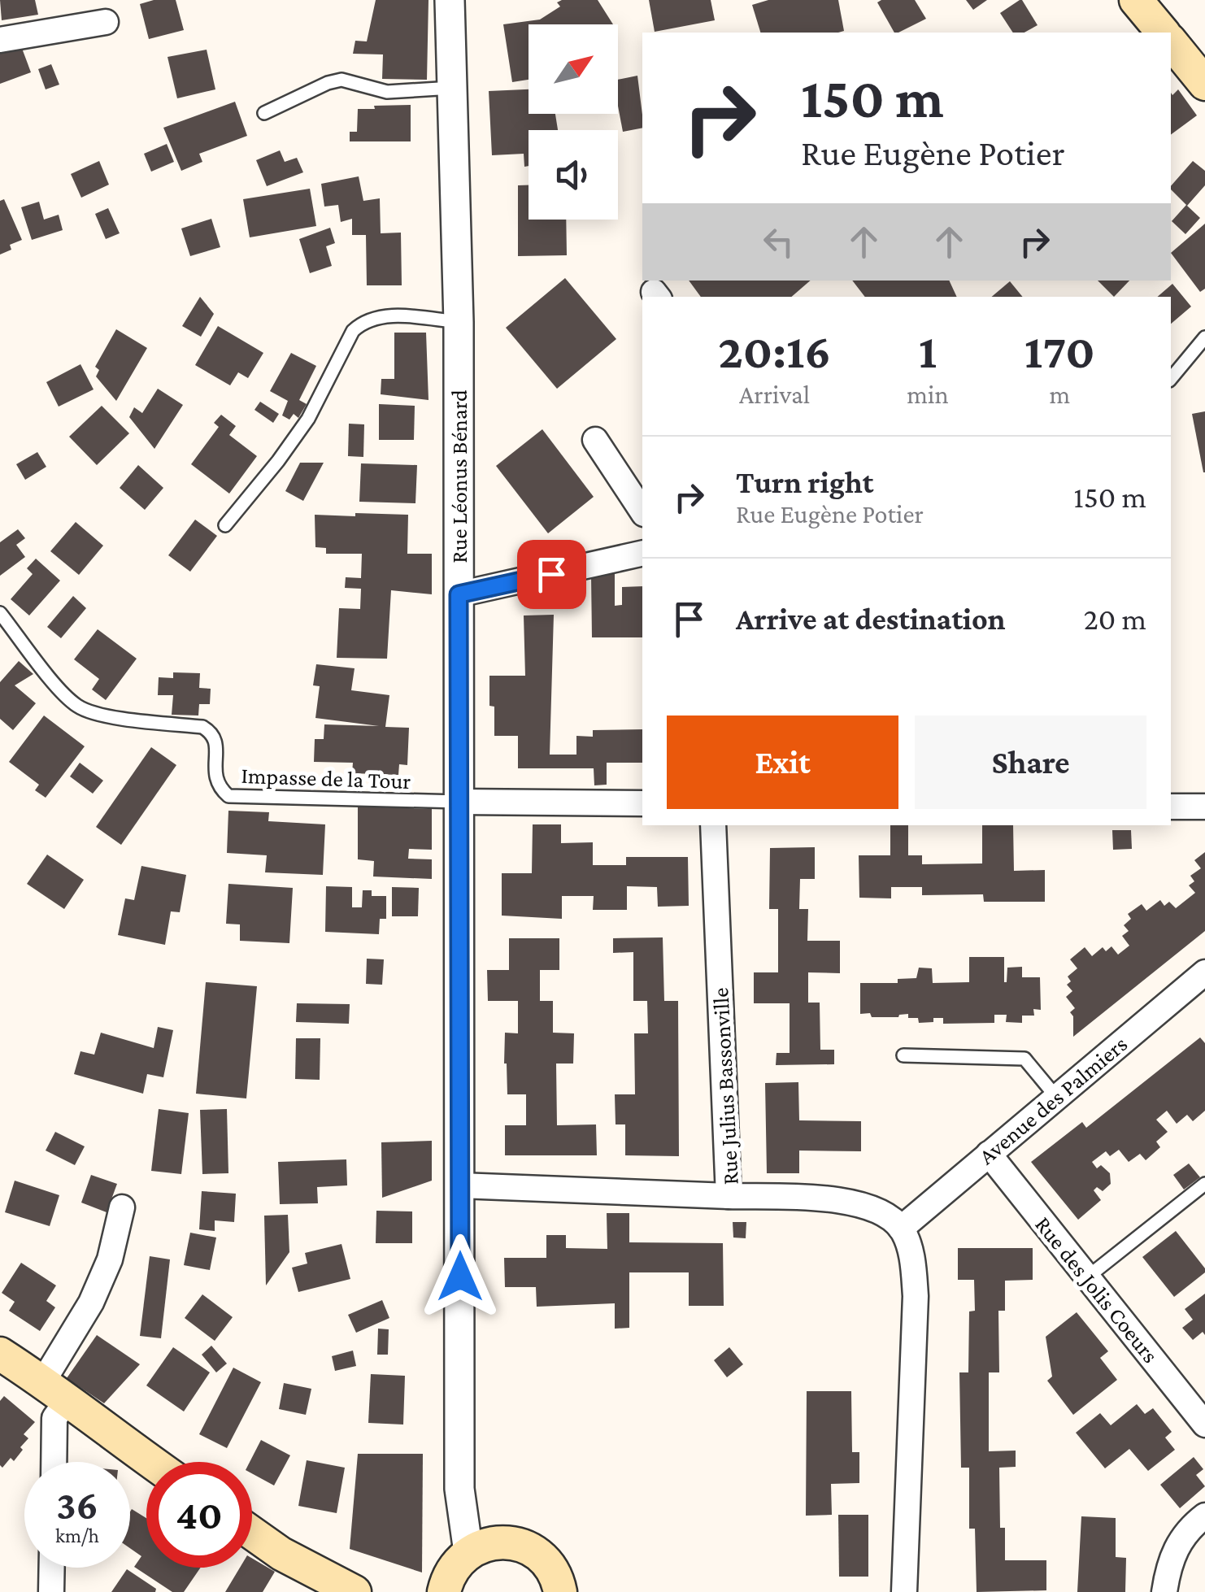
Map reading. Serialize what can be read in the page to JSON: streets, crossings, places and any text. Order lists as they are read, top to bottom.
{
  "streets": {
    "street": [
      "Rue Léonus Bénard",
      "Rue Julius Bassonville",
      "Avenue des Palmiers",
      "Rue des Jolis Coeurs"
    ],
    "lane": ["Impasse de la Tour"]
  },
  "crossings": [
    ["Rue Léonus Bénard", "Impasse de la Tour"],
    ["Rue Julius Bassonville", "Avenue des Palmiers"],
    ["Avenue des Palmiers", "Rue des Jolis Coeurs"]
  ],
  "north": "top right",
  "page": {
    "turn": ["150 m", "Rue Eugène Potier"],
    "eta": [
      "20:16",
      "Arrival",
      "1",
      "min",
      "170",
      "m"
    ],
    "list": [
      {
        "name": "Turn right",
        "note": "Rue Eugène Potier",
        "value": "150 m"
      },
      {
        "name": "Arrive at destination",
        "value": "20 m"
      }
    ],
    "buttons": ["Exit", "Share"],
    "speed": "36 km/h",
    "limit": "40"
  }
}
